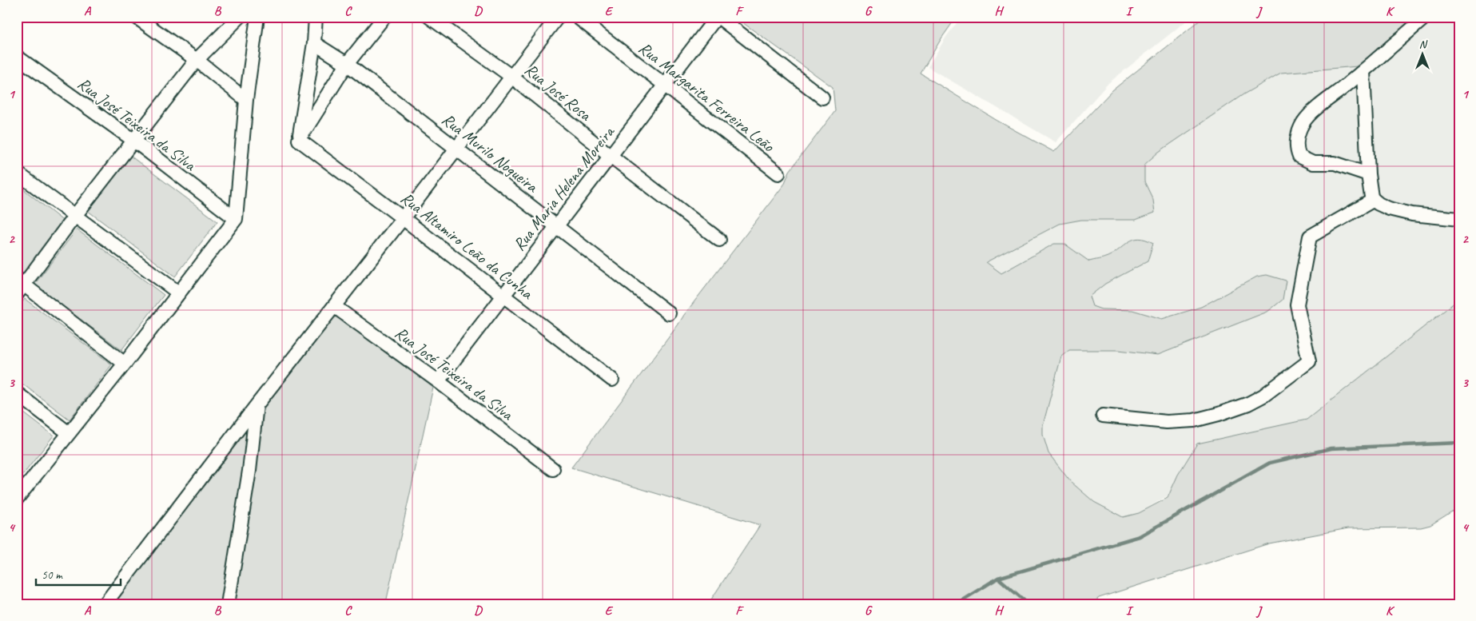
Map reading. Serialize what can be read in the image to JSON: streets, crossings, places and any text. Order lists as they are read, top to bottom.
{
  "streets": {
    "street": [
      "Rua José Rosa",
      "Rua Margarita Ferreira Leão",
      "Rua José Teixeira da Silva",
      "Rua Murilo Nogueira",
      "Rua Maria Helena Moreira",
      "Rua Altamiro Leão da Cunha"
    ]
  },
  "crossings": [
    ["Rua José Rosa", "Rua Maria Helena Moreira"],
    ["Rua Margarita Ferreira Leão", "Rua Maria Helena Moreira"],
    ["Rua José Teixeira da Silva", "Rua Maria Helena Moreira"],
    ["Rua Murilo Nogueira", "Rua Maria Helena Moreira"],
    ["Rua Maria Helena Moreira", "Rua Altamiro Leão da Cunha"]
  ],
  "scale_bar": "50 m",
  "north": "top",
  "grid": {
    "columns": [
      "A",
      "B",
      "C",
      "D",
      "E",
      "F",
      "G",
      "H",
      "I",
      "J",
      "K"
    ],
    "rows": [
      "1",
      "2",
      "3",
      "4"
    ]
  }
}
